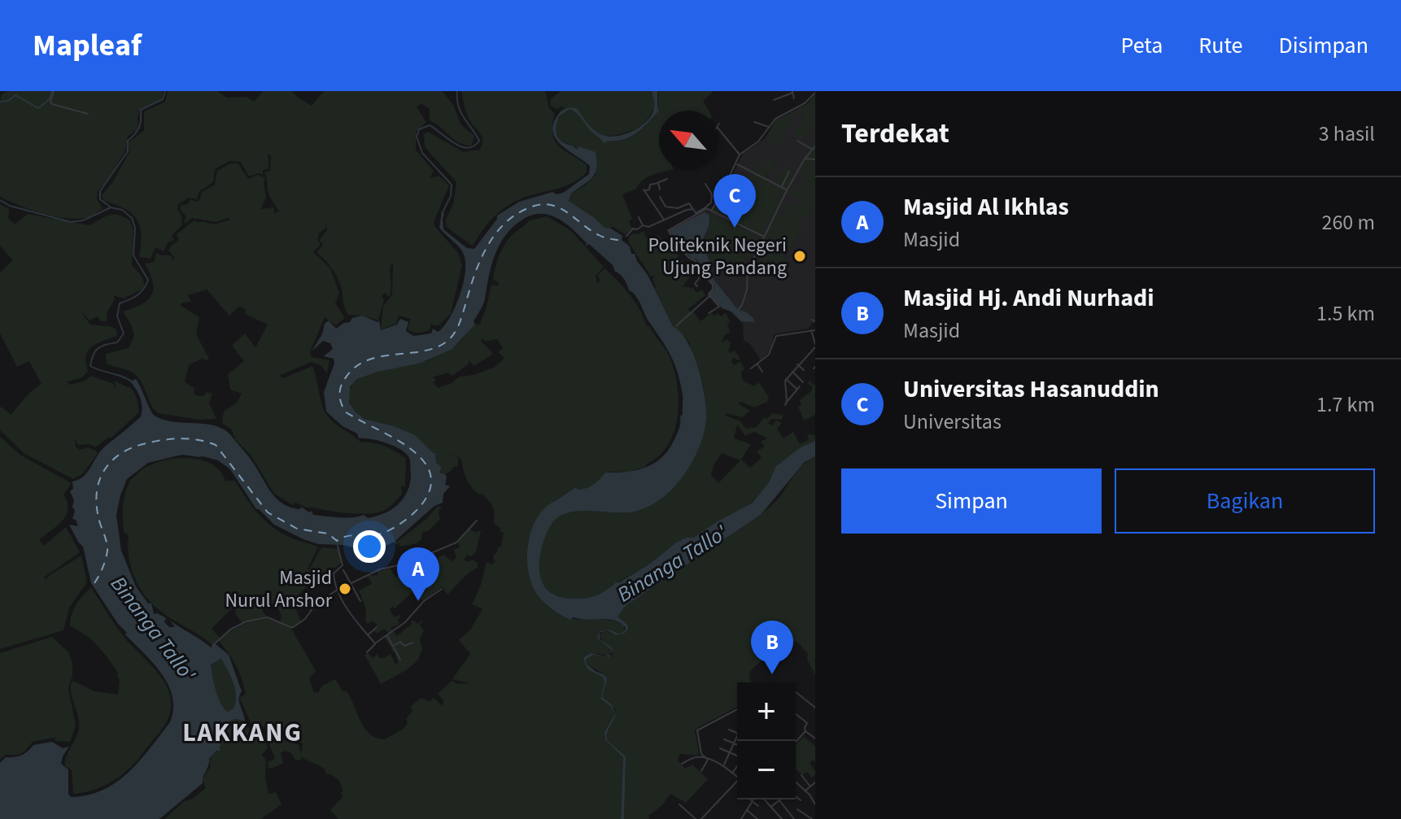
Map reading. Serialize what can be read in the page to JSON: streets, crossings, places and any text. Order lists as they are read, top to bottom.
{
  "districts": ["LAKKANG"],
  "water": ["Binanga Tallo'"],
  "places": ["Politeknik Negeri Ujung Pandang", "Masjid Nurul Anshor"],
  "north": "top left",
  "page": {
    "header": "Mapleaf",
    "nav": ["Peta", "Rute", "Disimpan"],
    "heading": ["Terdekat", "3 hasil"],
    "pins": ["C", "A", "B"],
    "list": [
      {
        "mark": "A",
        "name": "Masjid Al Ikhlas",
        "note": "Masjid",
        "value": "260 m"
      },
      {
        "mark": "B",
        "name": "Masjid Hj. Andi Nurhadi",
        "note": "Masjid",
        "value": "1.5 km"
      },
      {
        "mark": "C",
        "name": "Universitas Hasanuddin",
        "note": "Universitas",
        "value": "1.7 km"
      }
    ],
    "buttons": ["Simpan", "Bagikan"],
    "map_buttons": ["+", "−"]
  }
}
